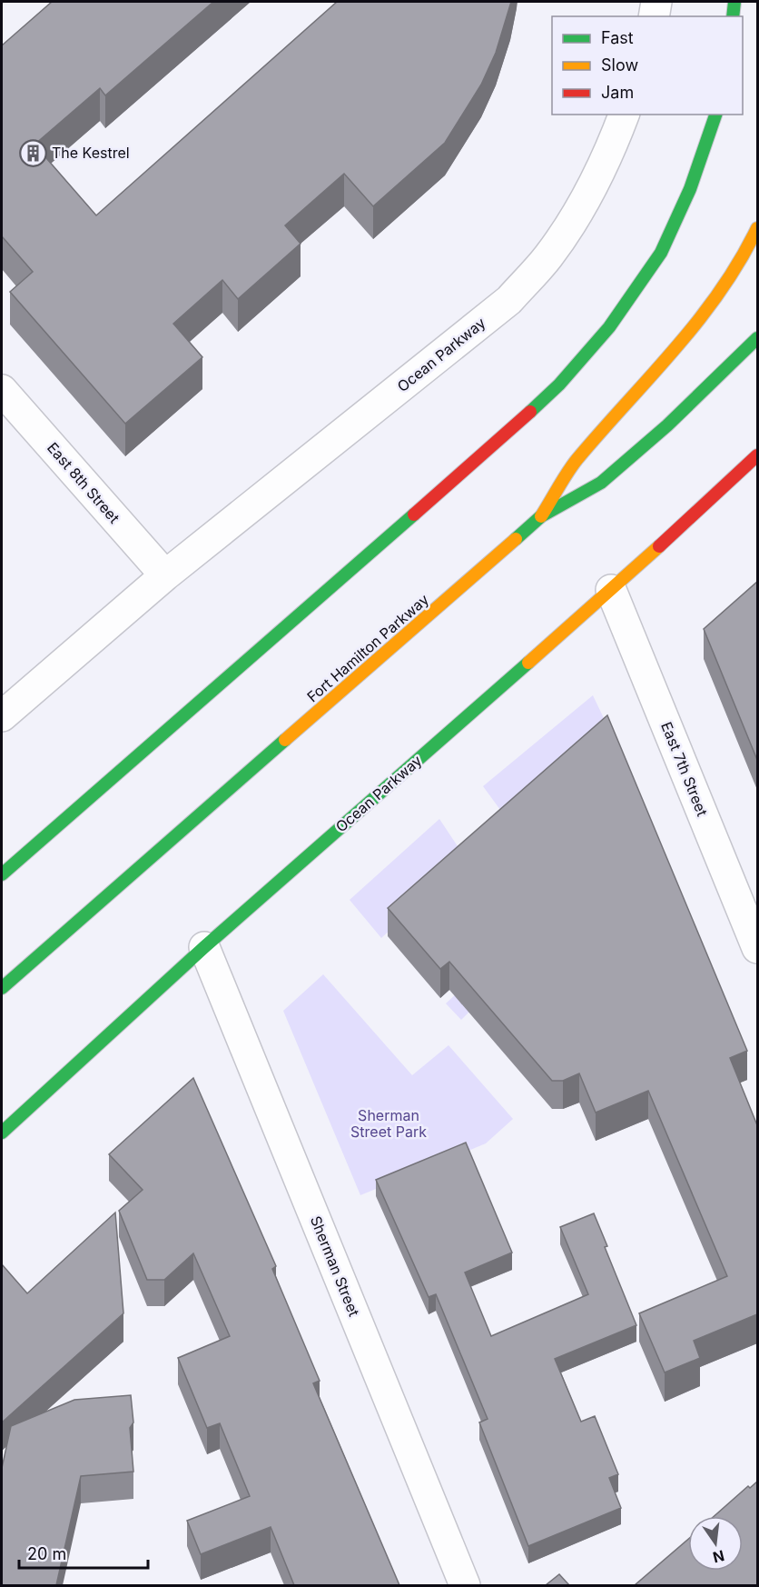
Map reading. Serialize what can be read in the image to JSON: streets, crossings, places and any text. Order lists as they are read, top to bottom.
{
  "streets": {
    "main road": ["Ocean Parkway", "Fort Hamilton Parkway"],
    "street": ["East 8th Street", "East 7th Street", "Sherman Street"]
  },
  "crossings": [
    ["Ocean Parkway", "East 8th Street"],
    ["Ocean Parkway", "East 7th Street"],
    ["Ocean Parkway", "Sherman Street"]
  ],
  "parks": ["Sherman Street Park"],
  "places": {
    "building": ["The Kestrel"]
  },
  "legend": ["Fast", "Slow", "Jam"],
  "scale_bar": "20 m",
  "north": "bottom"
}
